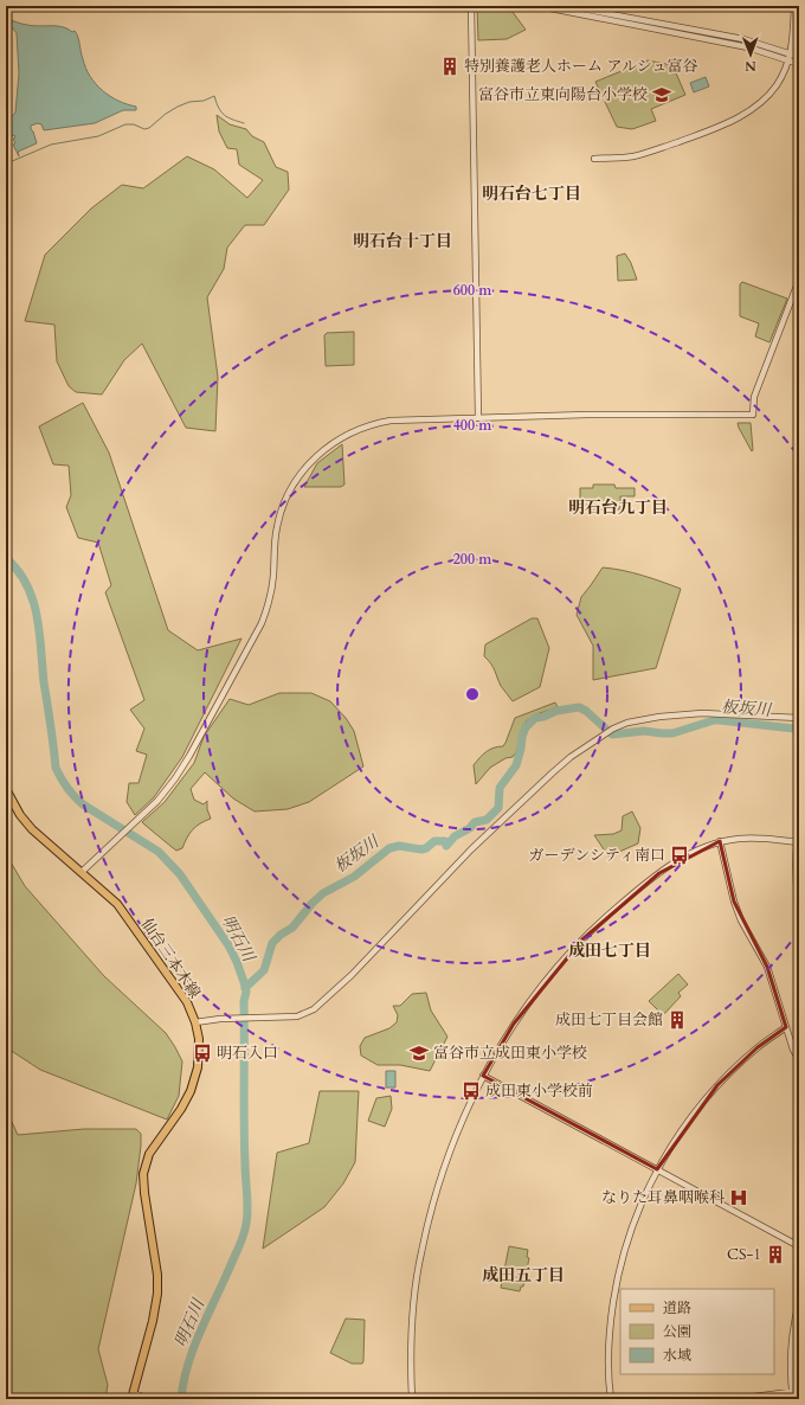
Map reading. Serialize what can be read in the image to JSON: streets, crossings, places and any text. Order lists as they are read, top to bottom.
{
  "streets": {
    "main road": ["仙台三本木線"]
  },
  "districts": [
    "明石台七丁目",
    "明石台十丁目",
    "明石台九丁目",
    "成田七丁目",
    "成田五丁目"
  ],
  "water": ["板坂川", "明石川"],
  "places": {
    "building": ["特別養護老人ホーム アルシュ富谷", "成田七丁目会館", "CS-1"],
    "school or university": ["富谷市立東向陽台小学校", "富谷市立成田東小学校"],
    "bus stop": ["ガーデンシティ南口", "明石入口", "成田東小学校前"],
    "hospital": ["なりた耳鼻咽喉科"]
  },
  "legend": ["道路", "公園", "水域"],
  "north": "bottom",
  "rings": ["600 m", "400 m", "200 m"]
}
